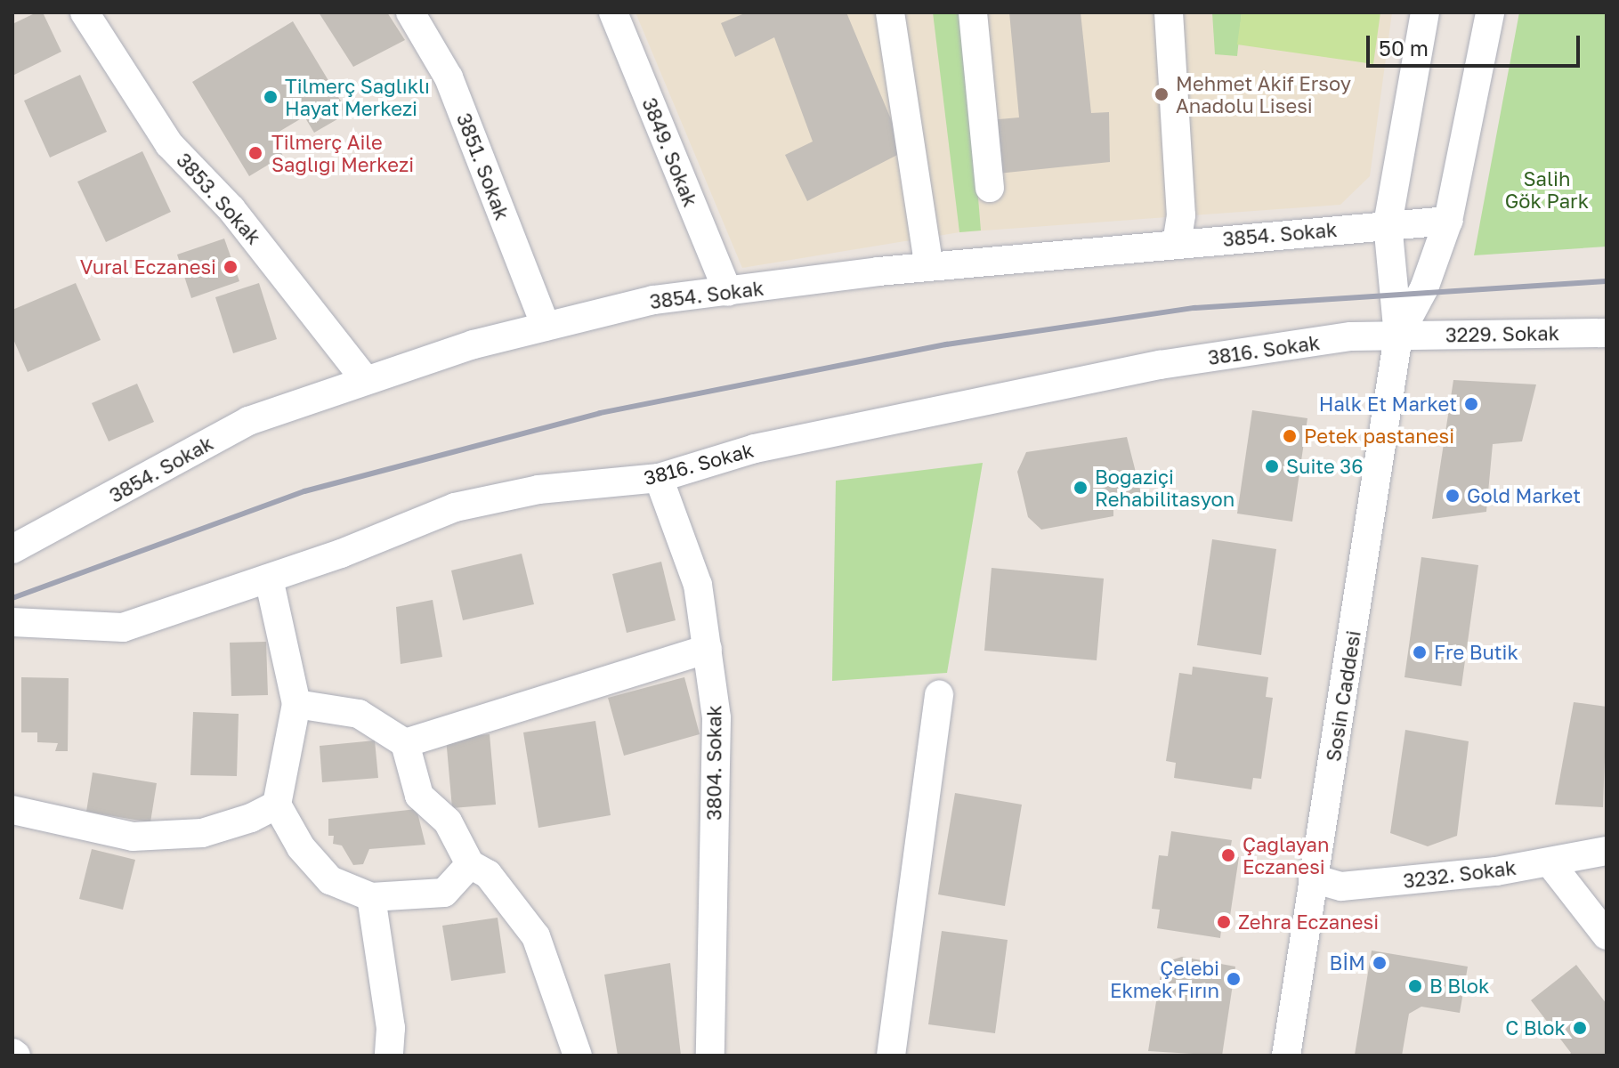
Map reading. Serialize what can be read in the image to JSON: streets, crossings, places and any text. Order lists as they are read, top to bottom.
{
  "streets": {
    "street": [
      "3849. Sokak",
      "3851. Sokak",
      "3853. Sokak",
      "3854. Sokak",
      "3229. Sokak",
      "3816. Sokak",
      "Sosin Caddesi",
      "3804. Sokak",
      "3232. Sokak"
    ]
  },
  "crossings": [
    ["3849. Sokak", "3854. Sokak"],
    ["3851. Sokak", "3854. Sokak"],
    ["3853. Sokak", "3854. Sokak"],
    ["3229. Sokak", "3816. Sokak"],
    ["3229. Sokak", "Sosin Caddesi"],
    ["3816. Sokak", "Sosin Caddesi"],
    ["3816. Sokak", "3804. Sokak"],
    ["Sosin Caddesi", "3232. Sokak"]
  ],
  "parks": ["Salih Gök Park"],
  "places": [
    "Mehmet Akif Ersoy Anadolu Lisesi",
    "Tilmerç Sağlıklı Hayat Merkezi",
    "Tilmerç Aile Sağlığı Merkezi",
    "Vural Eczanesi",
    "Halk Et Market",
    "Petek pastanesi",
    "Suite 36",
    "Boğaziçi Rehabilitasyon",
    "Gold Market",
    "Fre Butik",
    "Çağlayan Eczanesi",
    "Zehra Eczanesi",
    "BİM",
    "Çelebi Ekmek Fırın",
    "B Blok",
    "C Blok"
  ],
  "scale_bar": "50 m"
}
